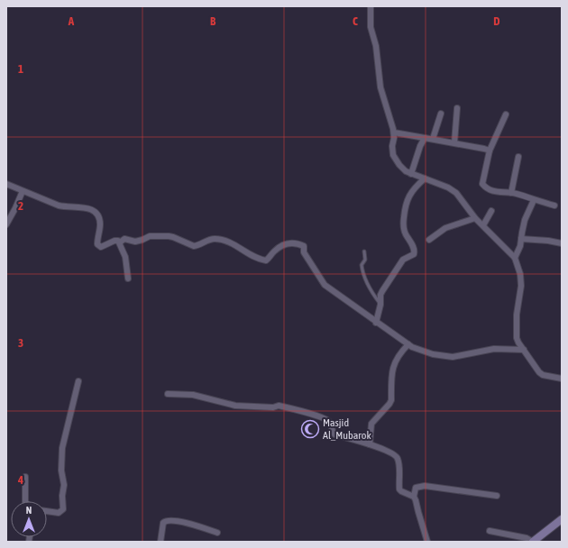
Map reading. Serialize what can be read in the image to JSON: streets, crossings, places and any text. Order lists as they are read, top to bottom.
{
  "places": {
    "mosque": ["Masjid Al_Mubarok"]
  },
  "north": "top",
  "grid": {
    "columns": [
      "A",
      "B",
      "C",
      "D"
    ],
    "rows": [
      "1",
      "2",
      "3",
      "4"
    ]
  }
}
